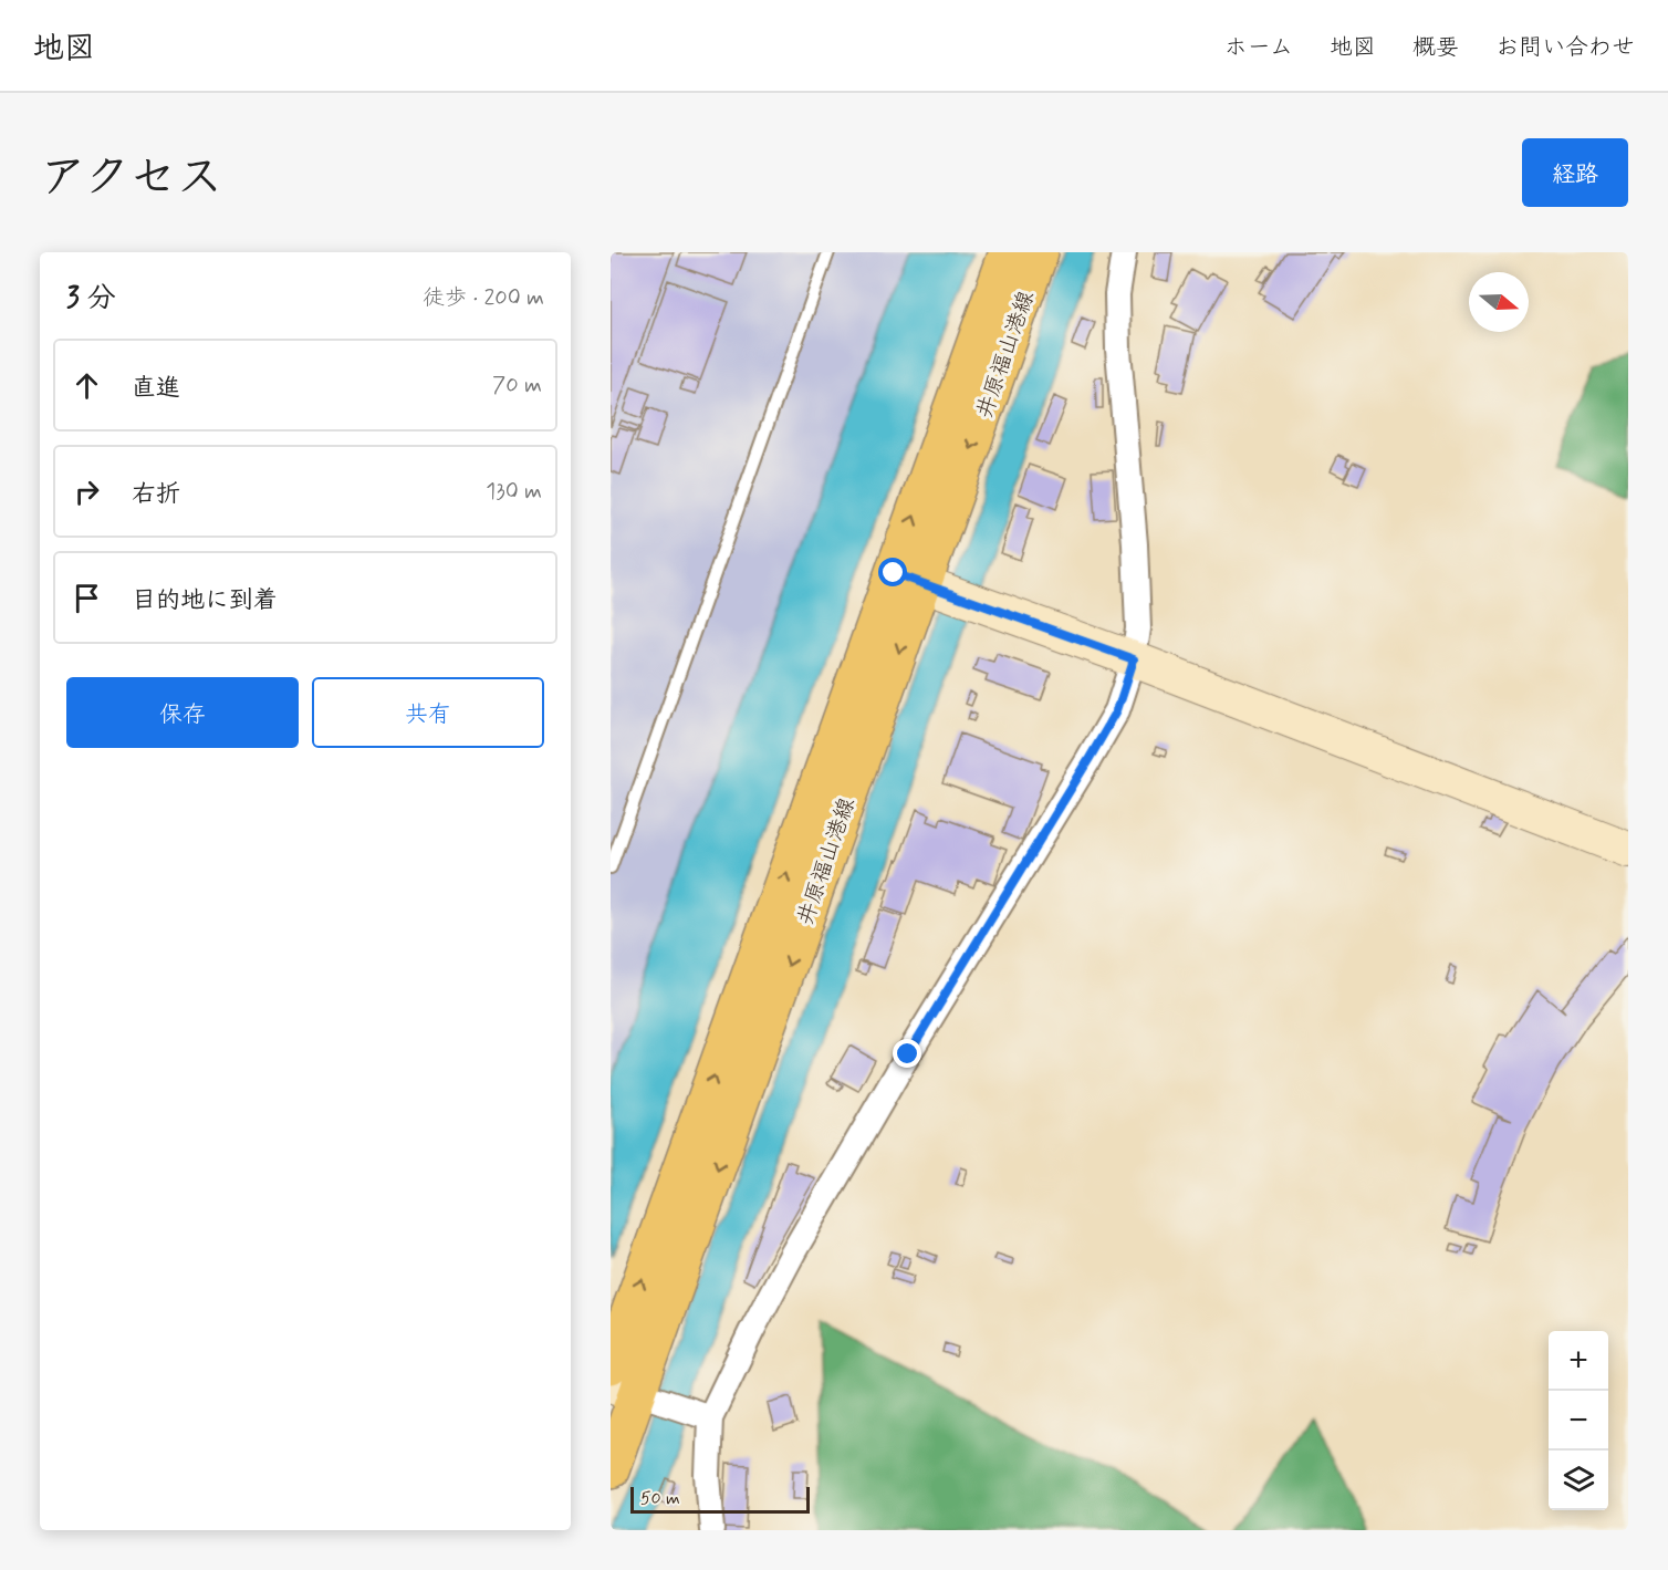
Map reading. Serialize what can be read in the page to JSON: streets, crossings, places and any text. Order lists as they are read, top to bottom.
{
  "streets": {
    "main road": ["井原福山港線"]
  },
  "scale_bar": "50 m",
  "north": "right",
  "page": {
    "header": "地図",
    "nav": [
      "ホーム",
      "地図",
      "概要",
      "お問い合わせ"
    ],
    "title": "アクセス",
    "buttons": [
      "経路",
      ["保存", "共有"]
    ],
    "heading": ["3 分", "徒歩 · 200 m"],
    "list": [
      ["直進", "70 m"],
      ["右折", "130 m"],
      "目的地に到着"
    ],
    "map_buttons": ["+", "−"],
    "scale": "50 m"
  }
}
